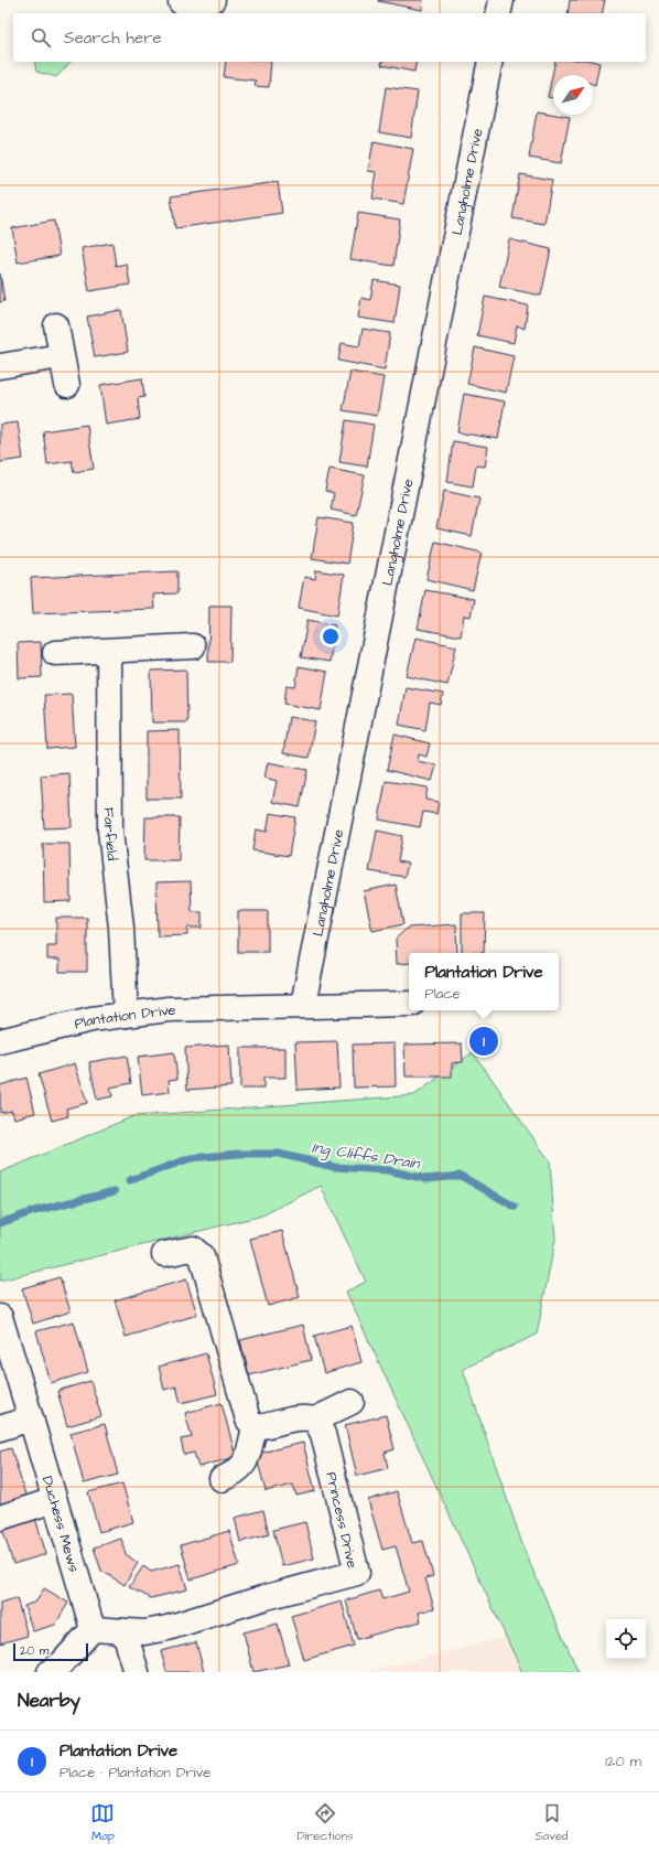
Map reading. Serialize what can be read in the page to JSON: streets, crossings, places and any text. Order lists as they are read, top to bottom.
{
  "streets": {
    "street": [
      "Langholme Drive",
      "Farfield",
      "Plantation Drive",
      "Princess Drive",
      "Duchess Mews"
    ]
  },
  "crossings": [
    ["Langholme Drive", "Plantation Drive"],
    ["Farfield", "Plantation Drive"],
    ["Princess Drive", "Duchess Mews"]
  ],
  "water": ["Ing Cliffs Drain"],
  "scale_bar": "20 m",
  "north": "top right",
  "page": {
    "search": "Search here",
    "popup": ["Plantation Drive", "Place"],
    "pins": "1",
    "scale": "20 m",
    "heading": "Nearby",
    "list": [
      {
        "mark": "1",
        "name": "Plantation Drive",
        "note": "Place · Plantation Drive",
        "value": "120 m"
      }
    ],
    "nav": ["Map", "Directions", "Saved"]
  }
}
